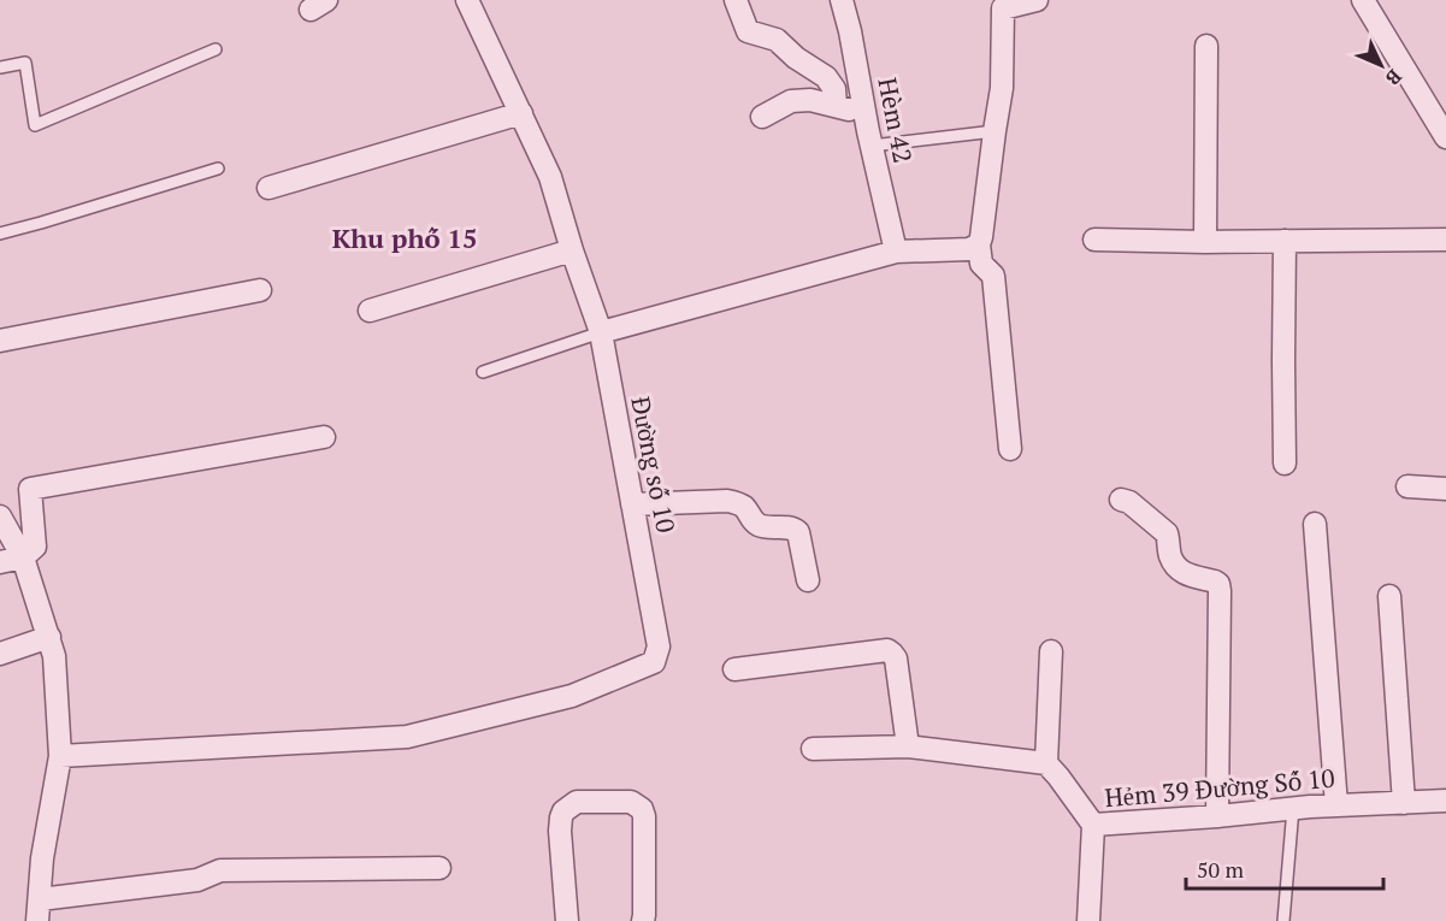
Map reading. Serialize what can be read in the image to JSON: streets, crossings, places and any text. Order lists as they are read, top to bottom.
{
  "streets": {
    "street": ["Hèm 42", "Đường số 10", "Hẻm 39 Đường Số 10"]
  },
  "districts": ["Khu phố 15"],
  "scale_bar": "50 m",
  "north": "bottom right"
}
